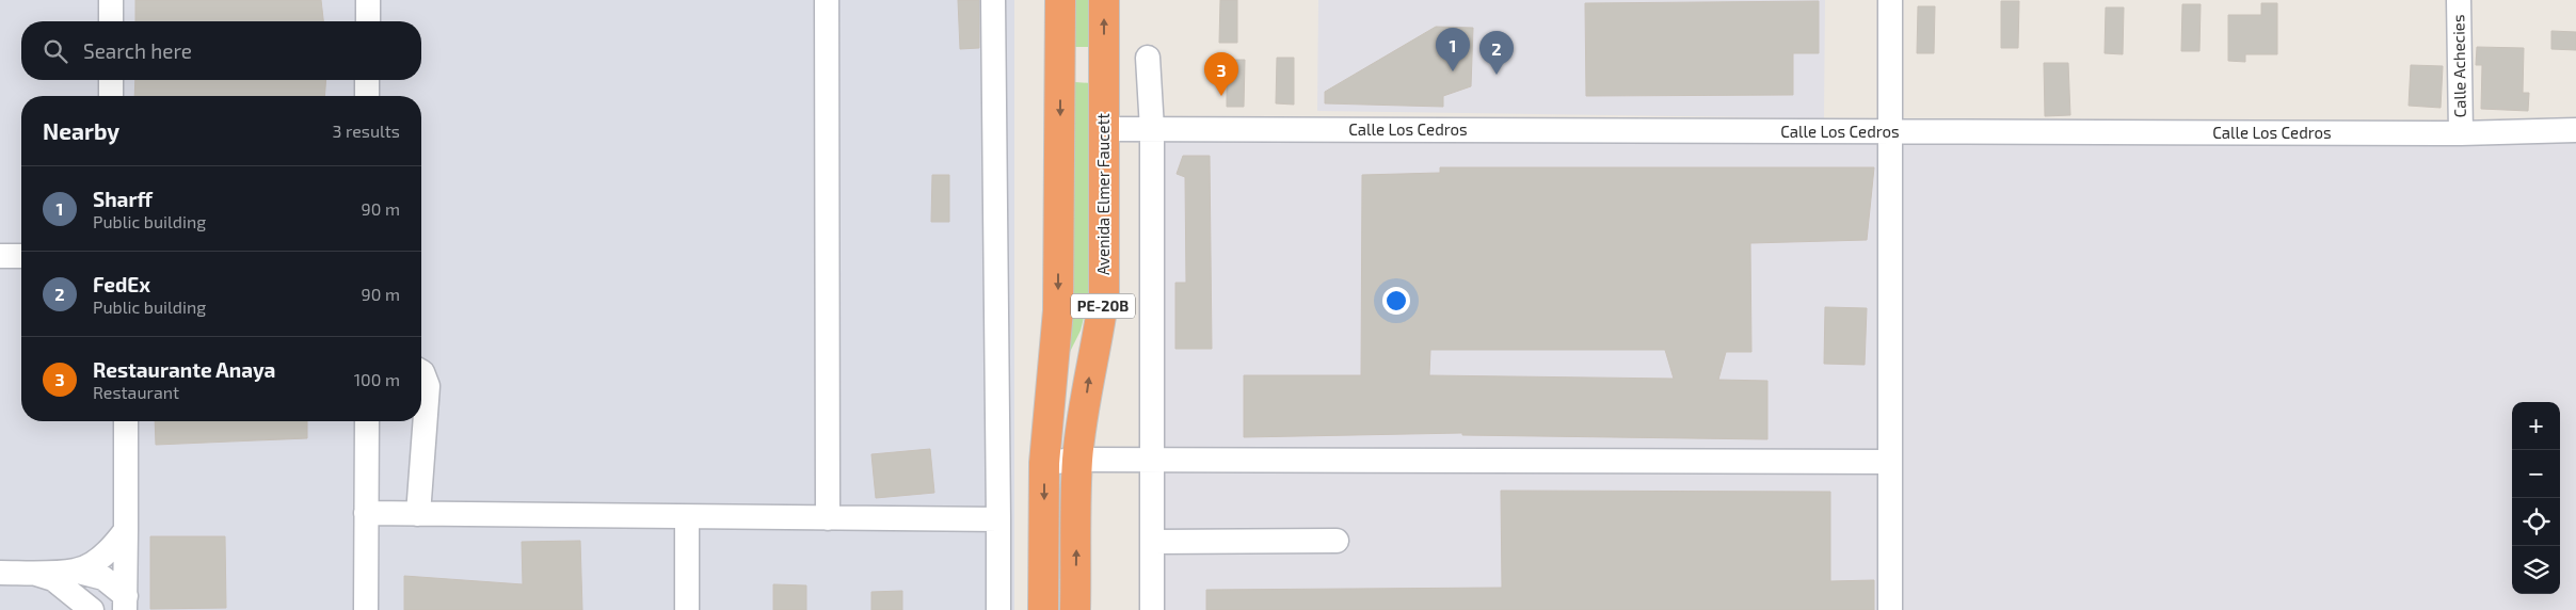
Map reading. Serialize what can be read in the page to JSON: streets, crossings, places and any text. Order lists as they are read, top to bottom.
{
  "streets": {
    "highway": ["Avenida Elmer Faucett", "PE-20B"],
    "street": ["Calle Achecies", "Calle Los Cedros"]
  },
  "crossings": [
    ["Calle Achecies", "Calle Los Cedros"],
    ["Calle Los Cedros", "Avenida Elmer Faucett"]
  ],
  "page": {
    "search": "Search here",
    "pins": ["1", "2", "3"],
    "heading": ["Nearby", "3 results"],
    "list": [
      {
        "mark": "1",
        "name": "Sharff",
        "note": "Public building",
        "value": "90 m"
      },
      {
        "mark": "2",
        "name": "FedEx",
        "note": "Public building",
        "value": "90 m"
      },
      {
        "mark": "3",
        "name": "Restaurante Anaya",
        "note": "Restaurant",
        "value": "100 m"
      }
    ],
    "map_buttons": ["+", "−"]
  }
}
